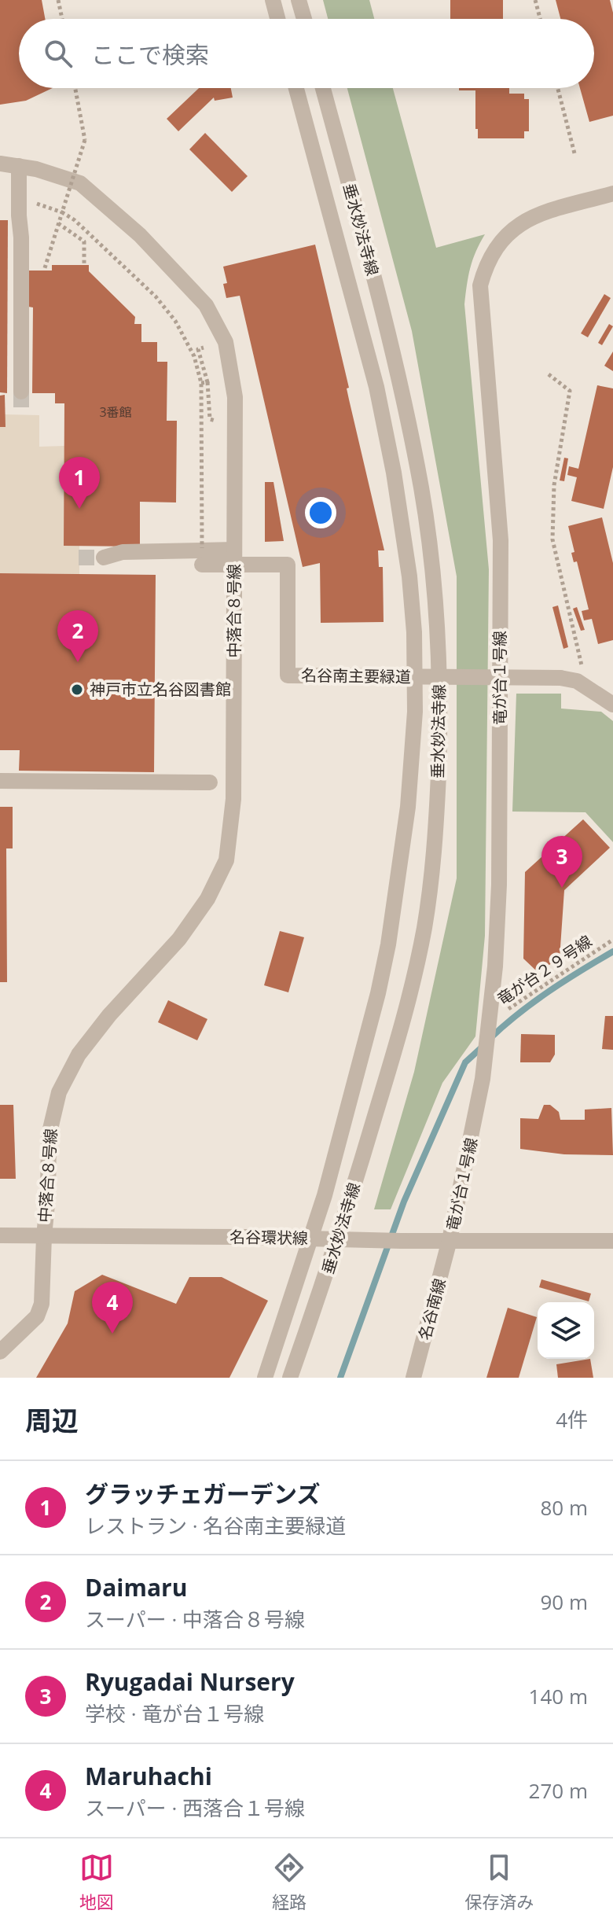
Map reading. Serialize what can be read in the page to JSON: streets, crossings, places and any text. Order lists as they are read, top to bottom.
{
  "streets": {
    "street": [
      "垂水妙法寺線",
      "中落合８号線",
      "名谷南主要緑道",
      "竜が台１号線",
      "名谷環状線",
      "名谷南線"
    ],
    "path": ["竜が台２９号線"]
  },
  "crossings": [
    ["中落合８号線", "名谷環状線"],
    ["竜が台１号線", "竜が台２９号線"],
    ["竜が台１号線", "名谷環状線"],
    ["竜が台１号線", "名谷南線"],
    ["名谷環状線", "名谷南線"]
  ],
  "places": ["神戸市立名谷図書館"],
  "house_numbers": ["3番館"],
  "page": {
    "search": "ここで検索",
    "pins": [
      "1",
      "2",
      "3",
      "4"
    ],
    "heading": ["周辺", "4件"],
    "list": [
      {
        "mark": "1",
        "name": "グラッチェガーデンズ",
        "note": "レストラン · 名谷南主要緑道",
        "value": "80 m"
      },
      {
        "mark": "2",
        "name": "Daimaru",
        "note": "スーパー · 中落合８号線",
        "value": "90 m"
      },
      {
        "mark": "3",
        "name": "Ryugadai Nursery",
        "note": "学校 · 竜が台１号線",
        "value": "140 m"
      },
      {
        "mark": "4",
        "name": "Maruhachi",
        "note": "スーパー · 西落合１号線",
        "value": "270 m"
      }
    ],
    "nav": ["地図", "経路", "保存済み"]
  }
}
